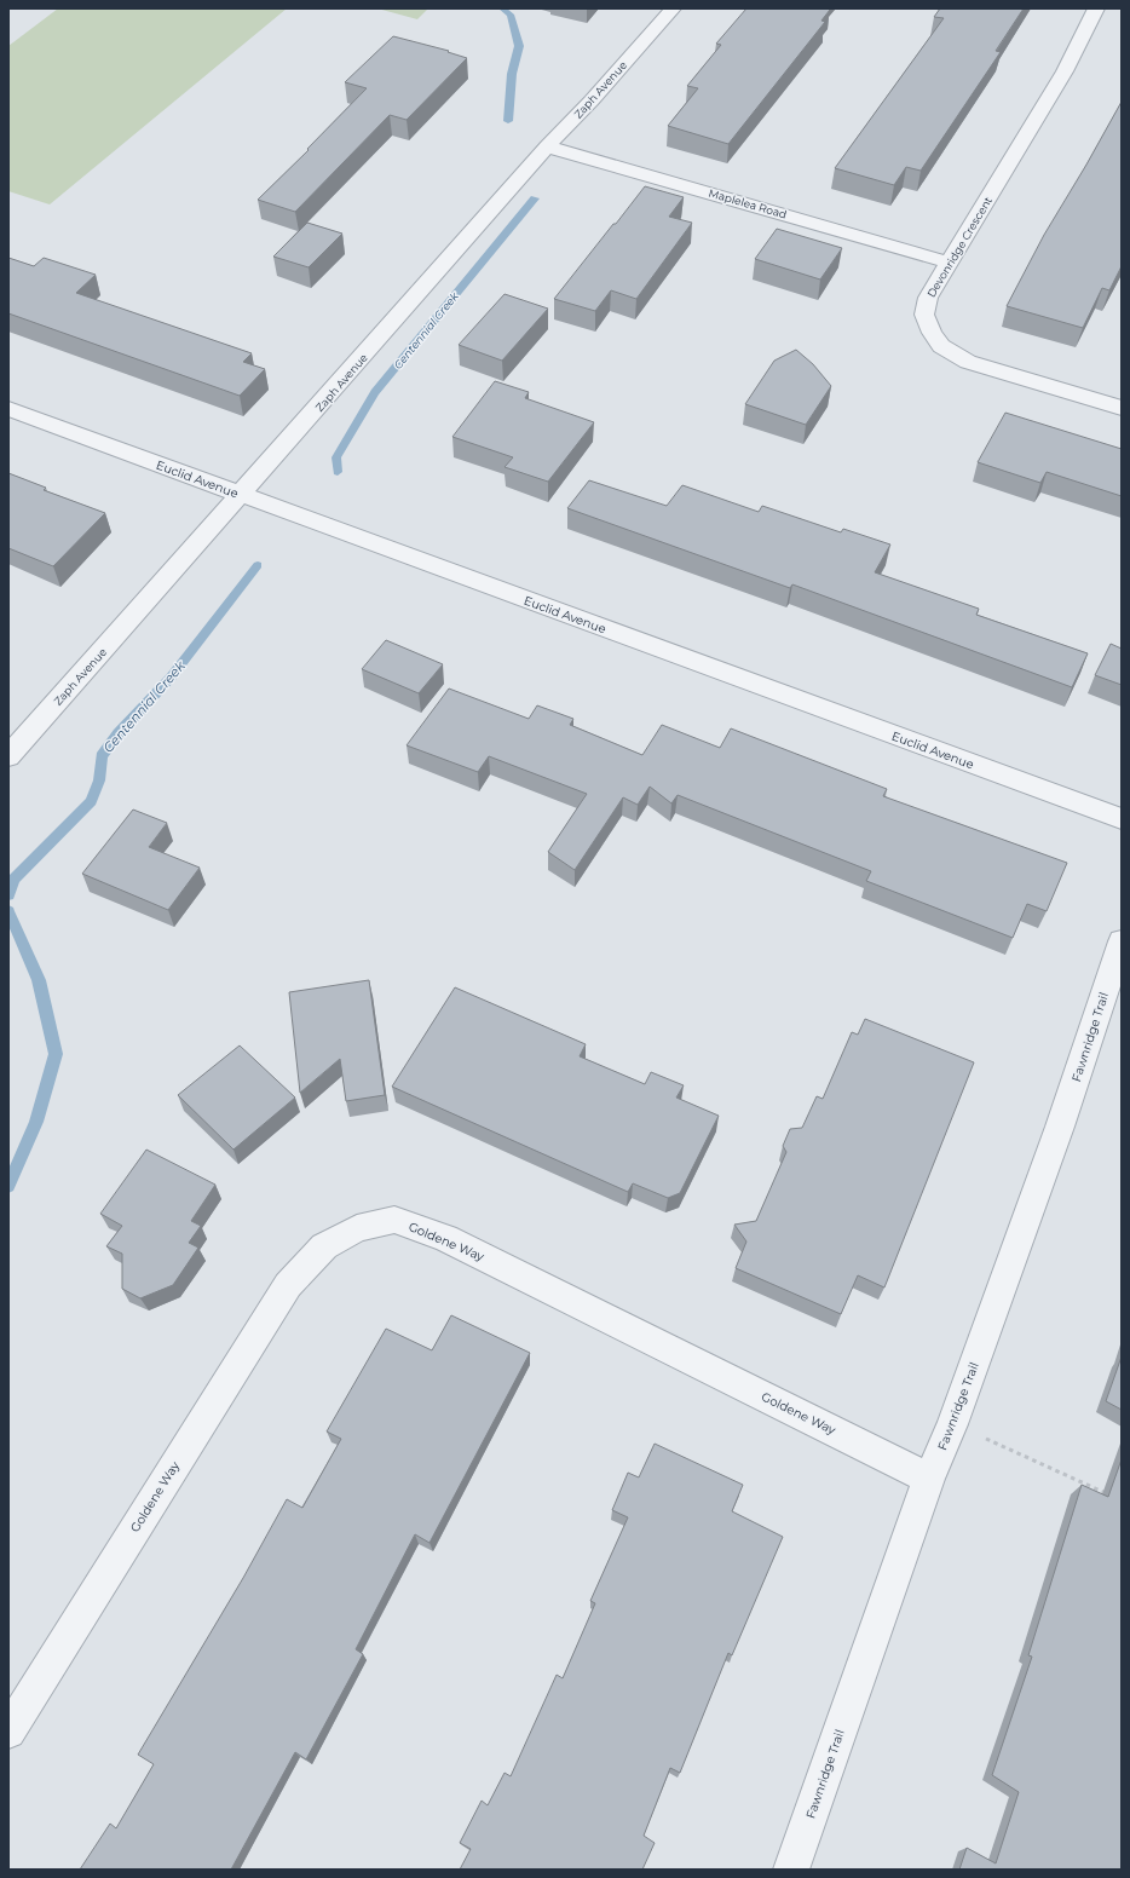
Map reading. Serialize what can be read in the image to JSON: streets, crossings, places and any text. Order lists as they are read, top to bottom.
{
  "streets": {
    "street": [
      "Zaph Avenue",
      "Maplelea Road",
      "Devonridge Crescent",
      "Euclid Avenue",
      "Fawnridge Trail",
      "Goldene Way"
    ]
  },
  "crossings": [
    ["Zaph Avenue", "Maplelea Road"],
    ["Zaph Avenue", "Euclid Avenue"],
    ["Maplelea Road", "Devonridge Crescent"],
    ["Fawnridge Trail", "Goldene Way"]
  ],
  "water": ["Centennial Creek"]
}
